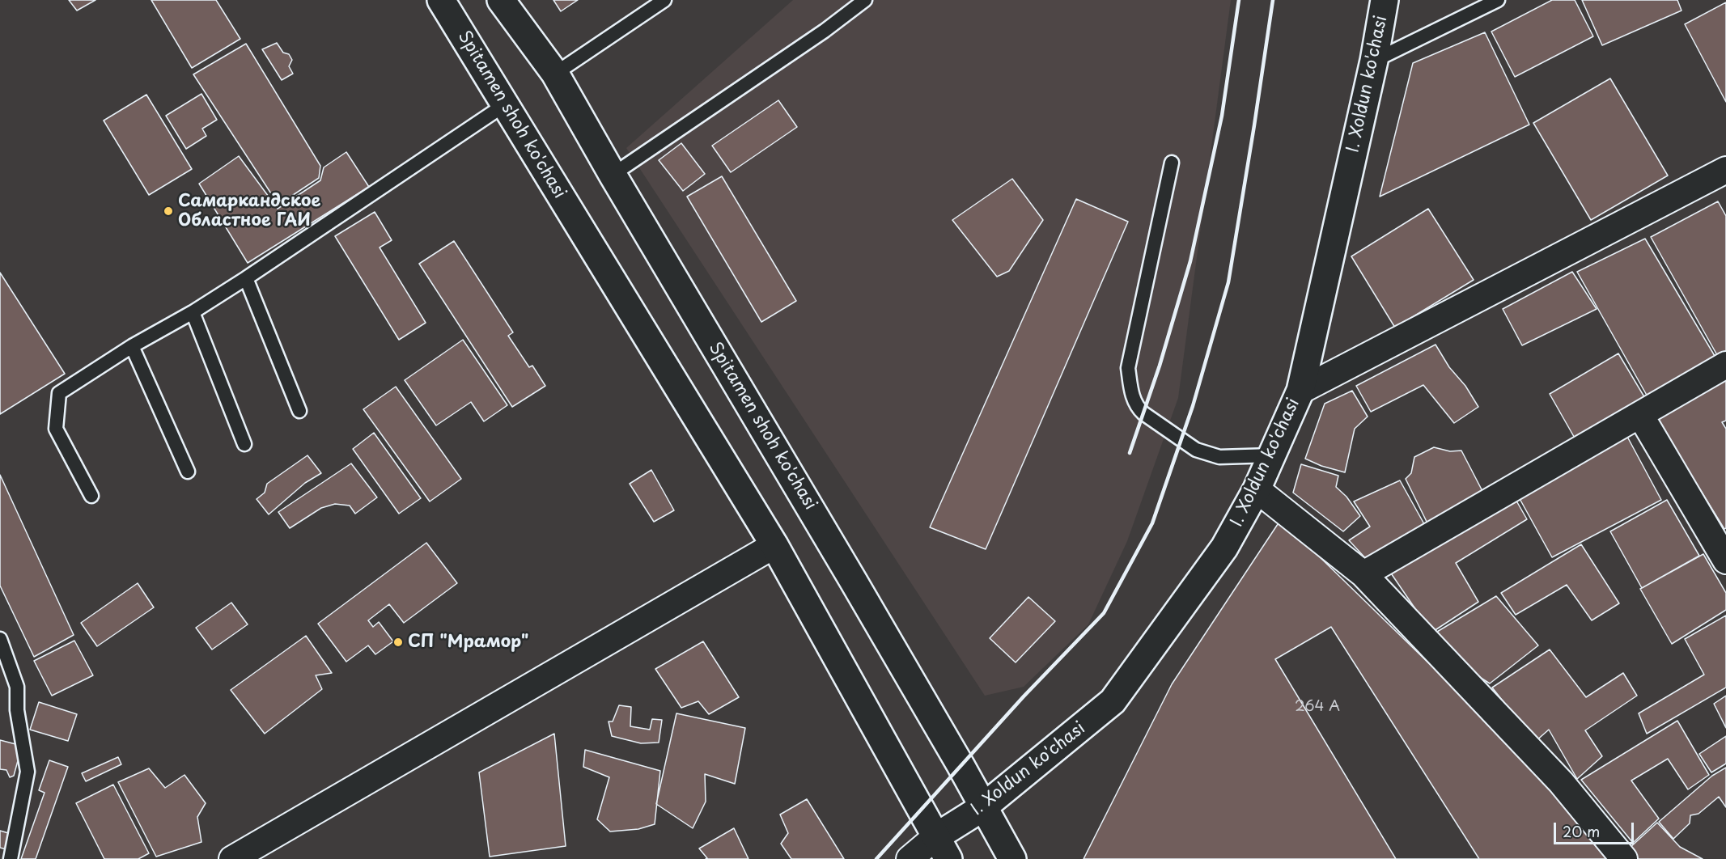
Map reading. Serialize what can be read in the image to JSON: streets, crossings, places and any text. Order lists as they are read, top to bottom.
{
  "streets": {
    "main road": ["I. Xoldun ko'chasi", "Spitamen shoh ko'chasi"]
  },
  "crossings": [
    ["I. Xoldun ko'chasi", "Spitamen shoh ko'chasi"]
  ],
  "places": ["Самаркандское Областное ГАИ", "СП \"Мрамор\""],
  "house_numbers": ["264 A"],
  "scale_bar": "20 m"
}
